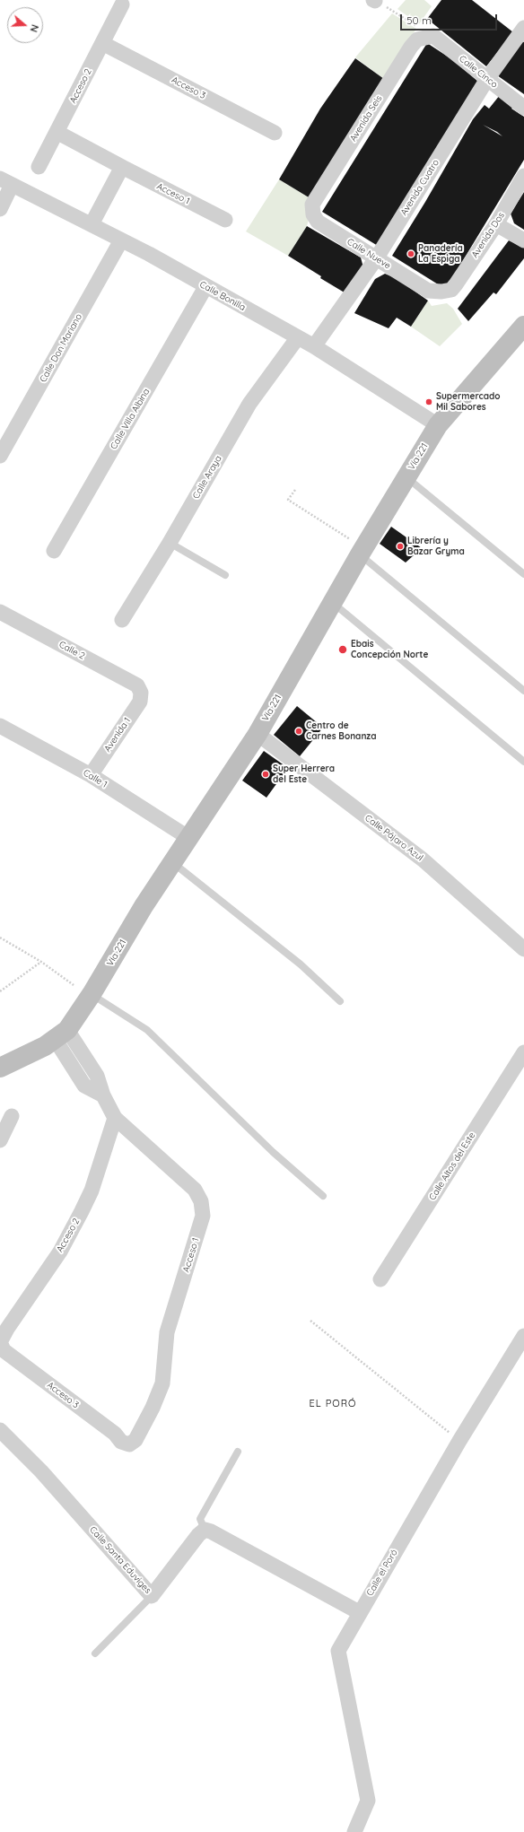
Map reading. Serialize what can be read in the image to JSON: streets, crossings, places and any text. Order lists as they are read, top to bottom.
{
  "streets": {
    "main road": ["Vía 221"],
    "street": [
      "Calle Cinco",
      "Acceso 2",
      "Acceso 3",
      "Avenida Seis",
      "Avenida Cuatro",
      "Acceso 1",
      "Avenida Dos",
      "Calle Nueve",
      "Calle Bonilla",
      "Calle Don Mariano",
      "Calle Villa Albina",
      "Calle Araya",
      "Calle 2",
      "Avenida 1",
      "Calle 1",
      "Calle Pájaro Azul",
      "Calle Altos del Este",
      "Calle Santa Eduviges",
      "Calle el Poró"
    ]
  },
  "crossings": [
    ["Calle Cinco", "Avenida Seis"],
    ["Calle Cinco", "Avenida Cuatro"],
    ["Acceso 2", "Acceso 3"],
    ["Acceso 2", "Acceso 1"],
    ["Acceso 3", "Acceso 1"],
    ["Avenida Seis", "Calle Nueve"],
    ["Avenida Cuatro", "Calle Nueve"],
    ["Avenida Cuatro", "Calle Bonilla"],
    ["Acceso 1", "Vía 221"],
    ["Avenida Dos", "Calle Nueve"],
    ["Calle Bonilla", "Calle Don Mariano"],
    ["Calle Bonilla", "Calle Villa Albina"],
    ["Calle Bonilla", "Vía 221"],
    ["Calle Bonilla", "Calle Araya"],
    ["Vía 221", "Calle 1"],
    ["Vía 221", "Calle Pájaro Azul"],
    ["Calle 2", "Avenida 1"],
    ["Avenida 1", "Calle 1"]
  ],
  "districts": ["EL PORÓ"],
  "places": [
    "Panadería La Espiga",
    "Supermercado Mil Sabores",
    "Librería y Bazar Gryma",
    "Ebais Concepción Norte",
    "Centro de Carnes Bonanza",
    "Super Herrera del Este"
  ],
  "scale_bar": "50 m",
  "north": "right"
}
